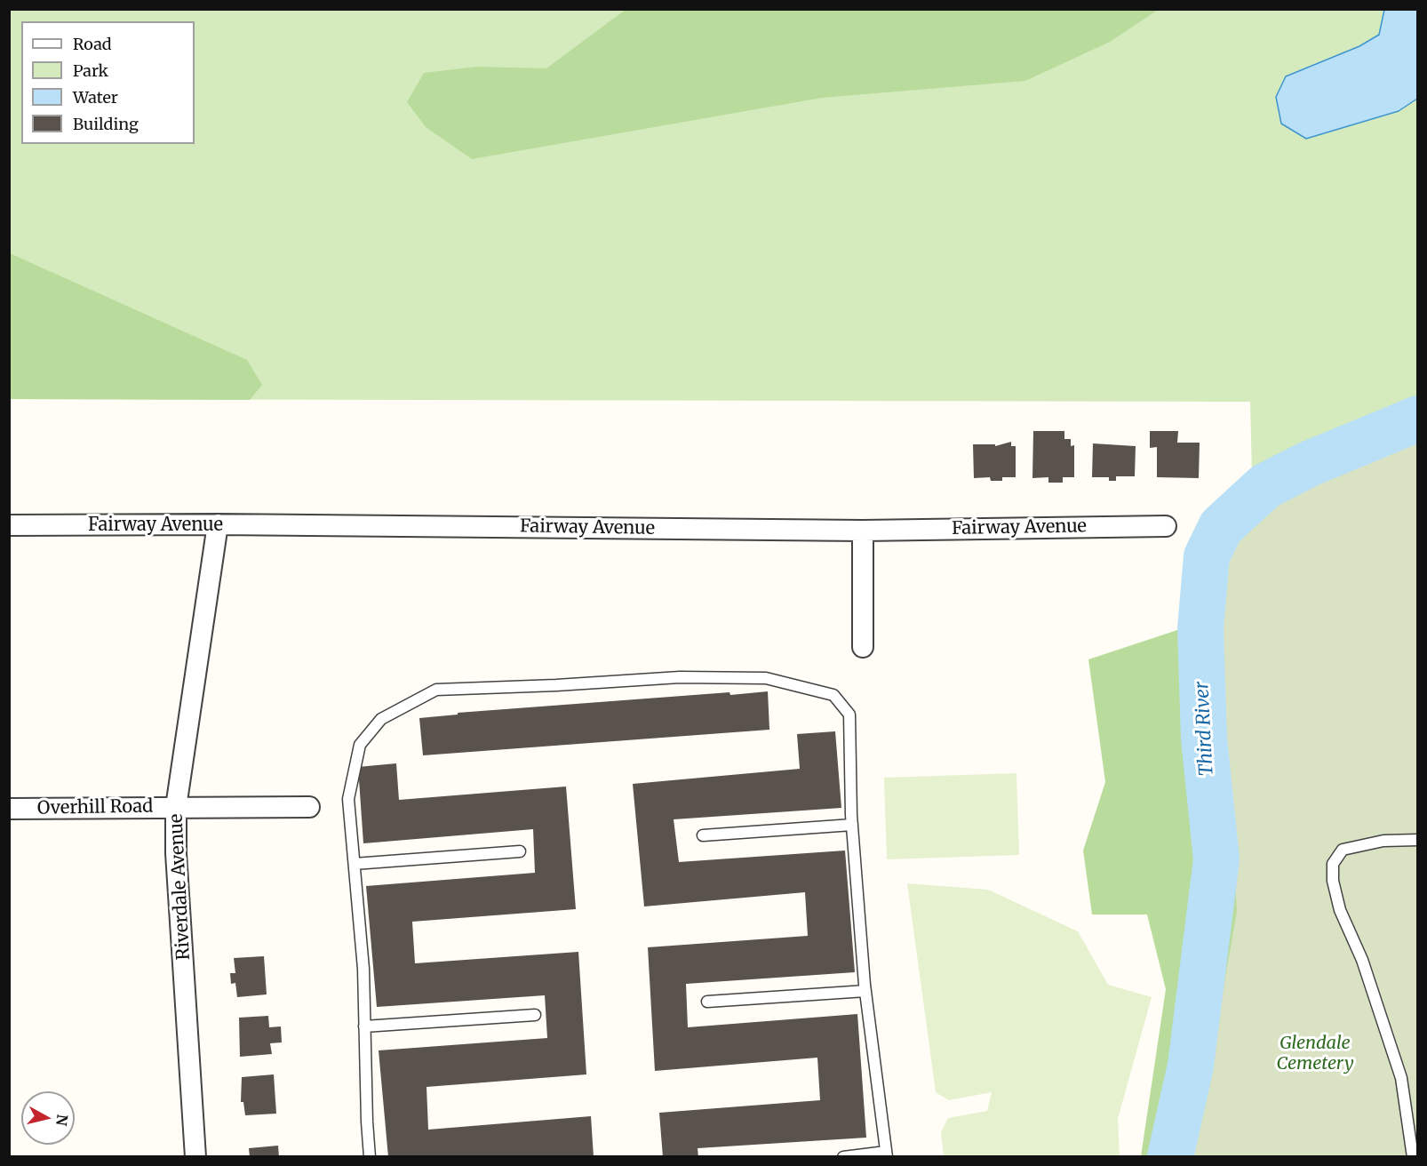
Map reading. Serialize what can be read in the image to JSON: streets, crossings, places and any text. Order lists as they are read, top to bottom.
{
  "streets": {
    "street": ["Fairway Avenue", "Overhill Road", "Riverdale Avenue"]
  },
  "crossings": [
    ["Fairway Avenue", "Riverdale Avenue"],
    ["Overhill Road", "Riverdale Avenue"]
  ],
  "water": ["Third River"],
  "parks": ["Glendale Cemetery"],
  "legend": [
    "Road",
    "Park",
    "Water",
    "Building"
  ],
  "north": "right"
}
